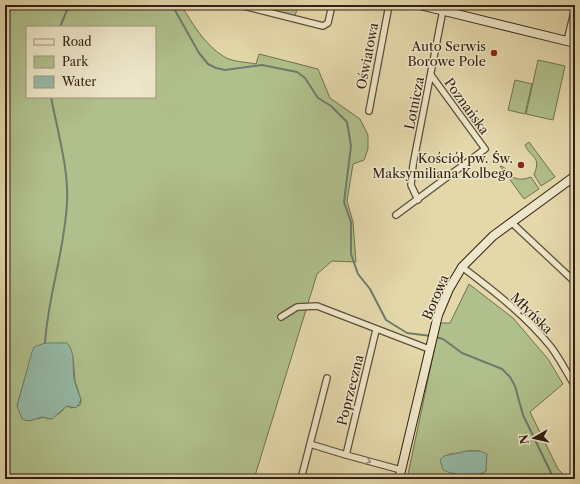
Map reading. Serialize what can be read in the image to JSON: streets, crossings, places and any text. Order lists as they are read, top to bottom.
{
  "streets": {
    "street": [
      "Oświatowa",
      "Lotnicza",
      "Poznańska",
      "Borowa",
      "Młyńska",
      "Poprzeczna"
    ]
  },
  "crossings": [
    ["Lotnicza", "Poznańska"],
    ["Borowa", "Młyńska"]
  ],
  "places": ["Auto Serwis Borowe Pole", "Kościół pw. Św. Maksymiliana Kolbego"],
  "legend": ["Road", "Park", "Water"],
  "north": "left"
}
